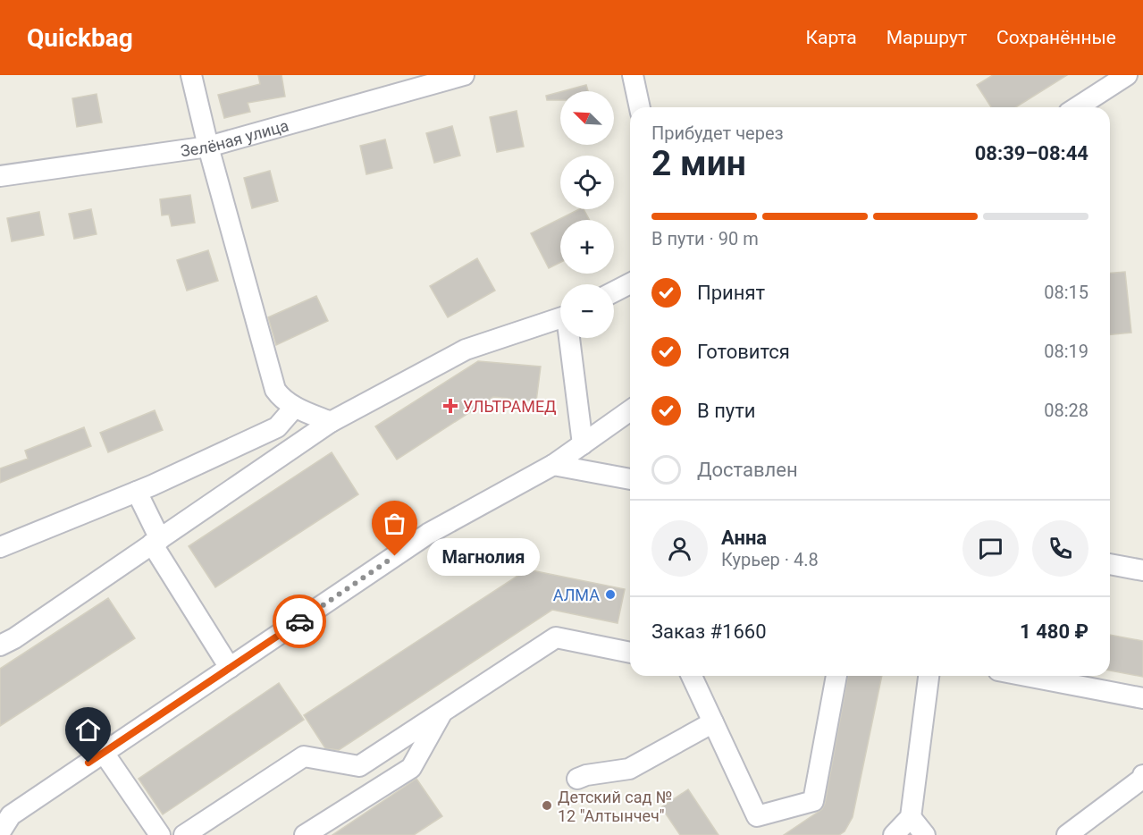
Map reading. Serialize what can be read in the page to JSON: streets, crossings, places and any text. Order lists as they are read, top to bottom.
{
  "streets": {
    "street": ["Зелёная улица"]
  },
  "places": {
    "health": ["УЛЬТРАМЕД"],
    "other": ["Магнолия", "АЛМА", "Детский сад № 12 \"Алтынчеч\""]
  },
  "north": "top left",
  "page": {
    "header": "Quickbag",
    "nav": ["Карта", "Маршрут", "Сохранённые"],
    "map_buttons": ["+", "−"],
    "heading": ["2 мин", "Прибудет через", "08:39–08:44"],
    "panel": [
      "Анна",
      "Курьер · 4.8",
      "Заказ #1660",
      "1 480 ₽"
    ],
    "bar": "В пути · 90 m",
    "list": [
      ["Принят", "08:15"],
      ["Готовится", "08:19"],
      ["В пути", "08:28"],
      "Доставлен"
    ],
    "bubble": "Магнолия"
  }
}
